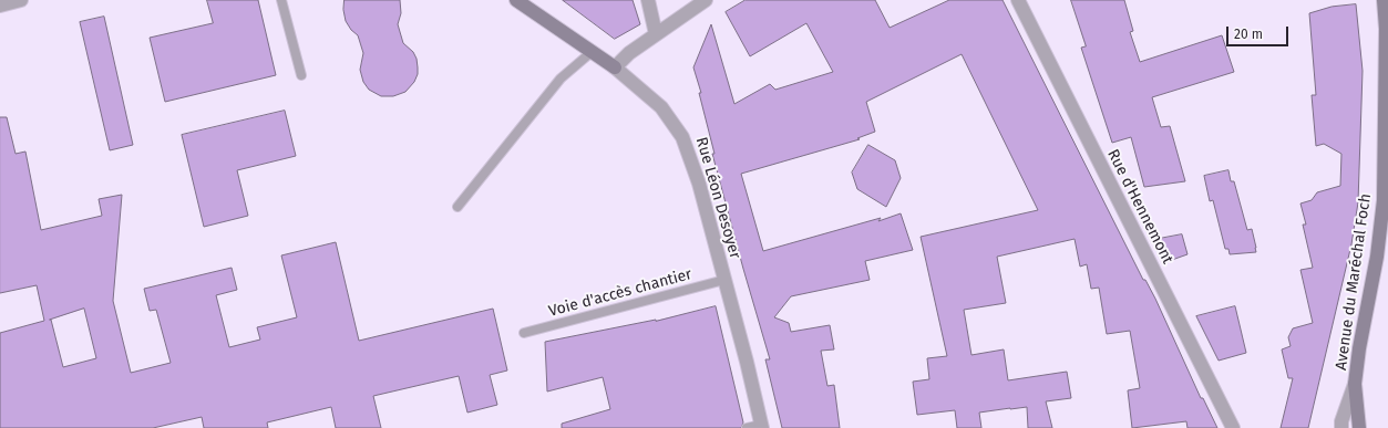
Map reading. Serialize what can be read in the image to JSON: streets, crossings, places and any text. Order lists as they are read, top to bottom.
{
  "streets": {
    "main road": ["Rue Léon Desoyer", "Avenue du Maréchal Foch"],
    "street": ["Rue d'Hennemont"],
    "lane": ["Voie d'accès chantier"]
  },
  "crossings": [
    ["Rue Léon Desoyer", "Voie d'accès chantier"]
  ],
  "scale_bar": "20 m"
}
